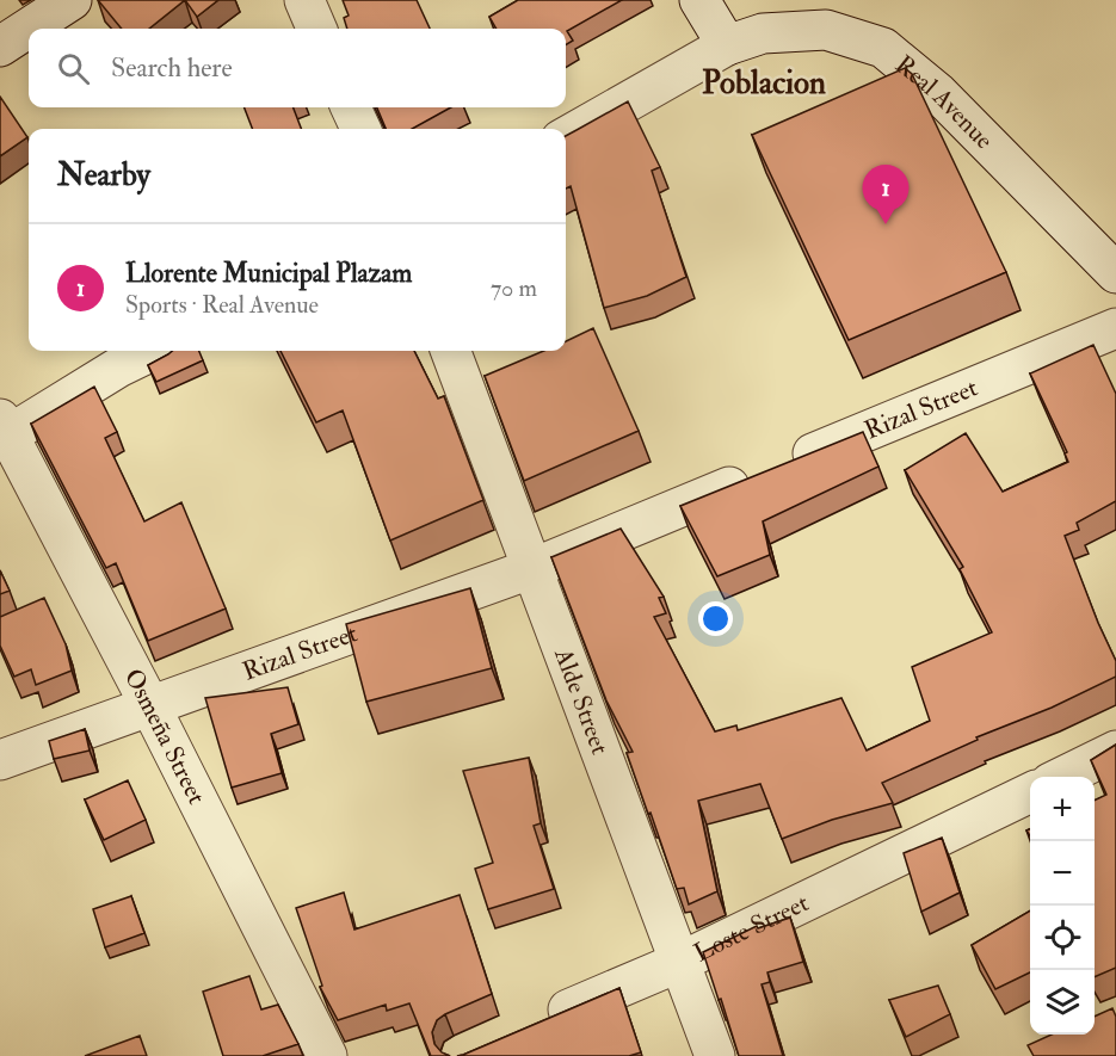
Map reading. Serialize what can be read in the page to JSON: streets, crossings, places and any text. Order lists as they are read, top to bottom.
{
  "streets": {
    "street": [
      "Real Avenue",
      "Rizal Street",
      "Alde Street",
      "Osmeña Street",
      "Loste Street"
    ]
  },
  "crossings": [
    ["Rizal Street", "Alde Street"],
    ["Rizal Street", "Osmeña Street"],
    ["Alde Street", "Loste Street"]
  ],
  "districts": ["Poblacion"],
  "page": {
    "search": "Search here",
    "heading": "Nearby",
    "pins": "1",
    "list": [
      {
        "mark": "1",
        "name": "Llorente Municipal Plazam",
        "note": "Sports · Real Avenue",
        "value": "70 m"
      }
    ],
    "map_buttons": ["+", "−"]
  }
}
